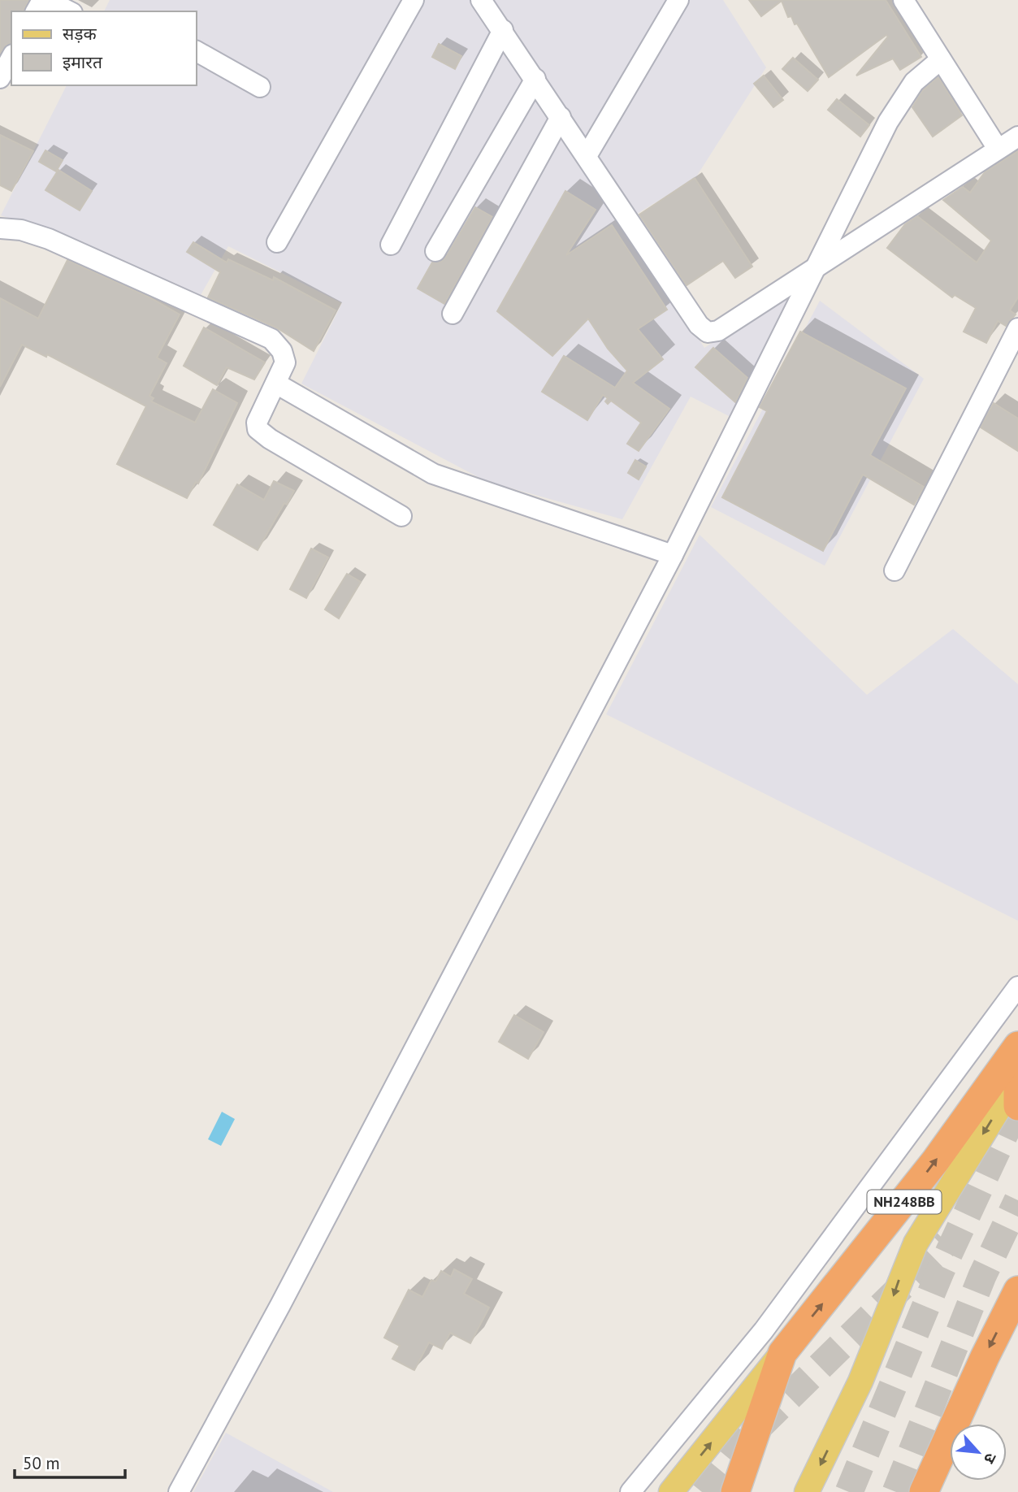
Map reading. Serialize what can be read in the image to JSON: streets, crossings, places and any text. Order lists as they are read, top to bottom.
{
  "streets": {
    "highway": ["NH248BB"]
  },
  "legend": ["सड़क", "इमारत"],
  "scale_bar": "50 m",
  "north": "bottom right"
}
